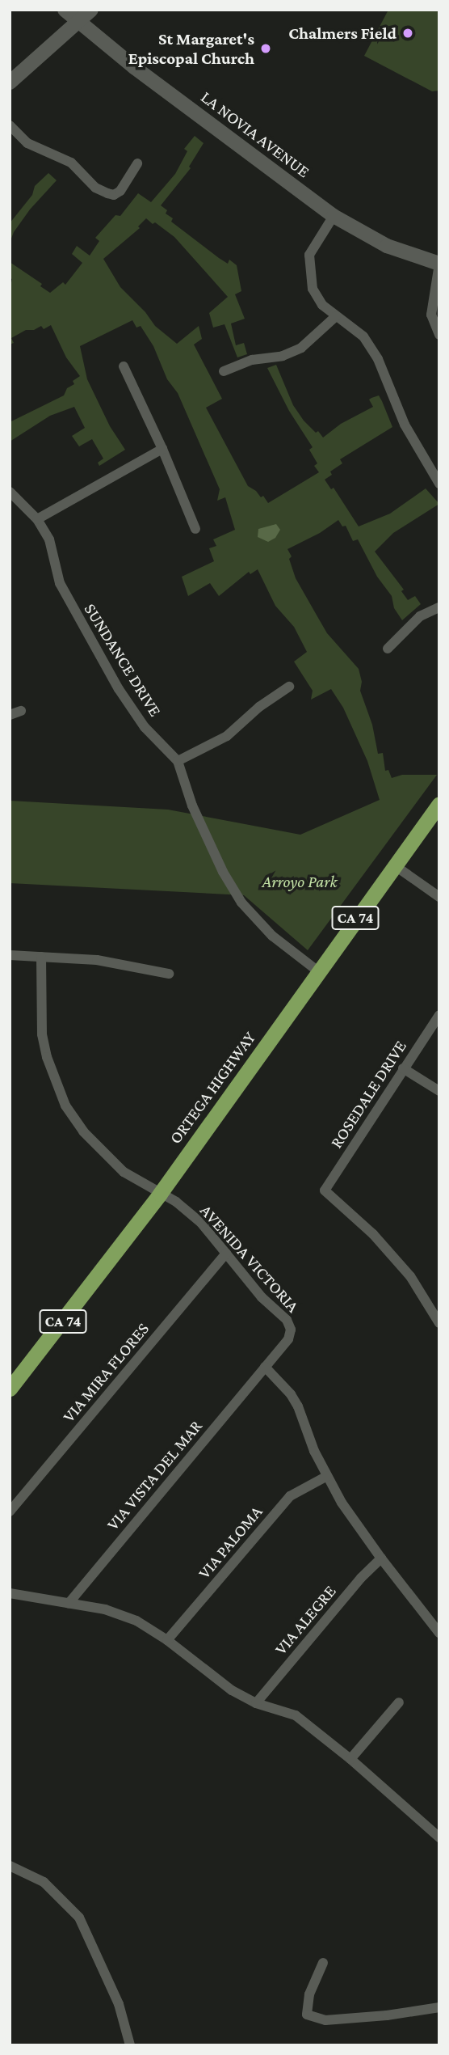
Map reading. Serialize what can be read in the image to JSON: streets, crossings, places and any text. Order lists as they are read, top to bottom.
{
  "streets": {
    "main road": ["LA NOVIA AVENUE", "CA 74", "ORTEGA HIGHWAY"],
    "street": [
      "SUNDANCE DRIVE",
      "ROSEDALE DRIVE",
      "AVENIDA VICTORIA",
      "VIA MIRA FLORES",
      "VIA VISTA DEL MAR",
      "VIA PALOMA",
      "VIA ALEGRE"
    ]
  },
  "crossings": [
    ["SUNDANCE DRIVE", "ORTEGA HIGHWAY"],
    ["ORTEGA HIGHWAY", "AVENIDA VICTORIA"],
    ["AVENIDA VICTORIA", "VIA MIRA FLORES"],
    ["AVENIDA VICTORIA", "VIA VISTA DEL MAR"]
  ],
  "parks": ["Arroyo Park"],
  "places": ["Chalmers Field", "St Margaret's Episcopal Church"]
}
